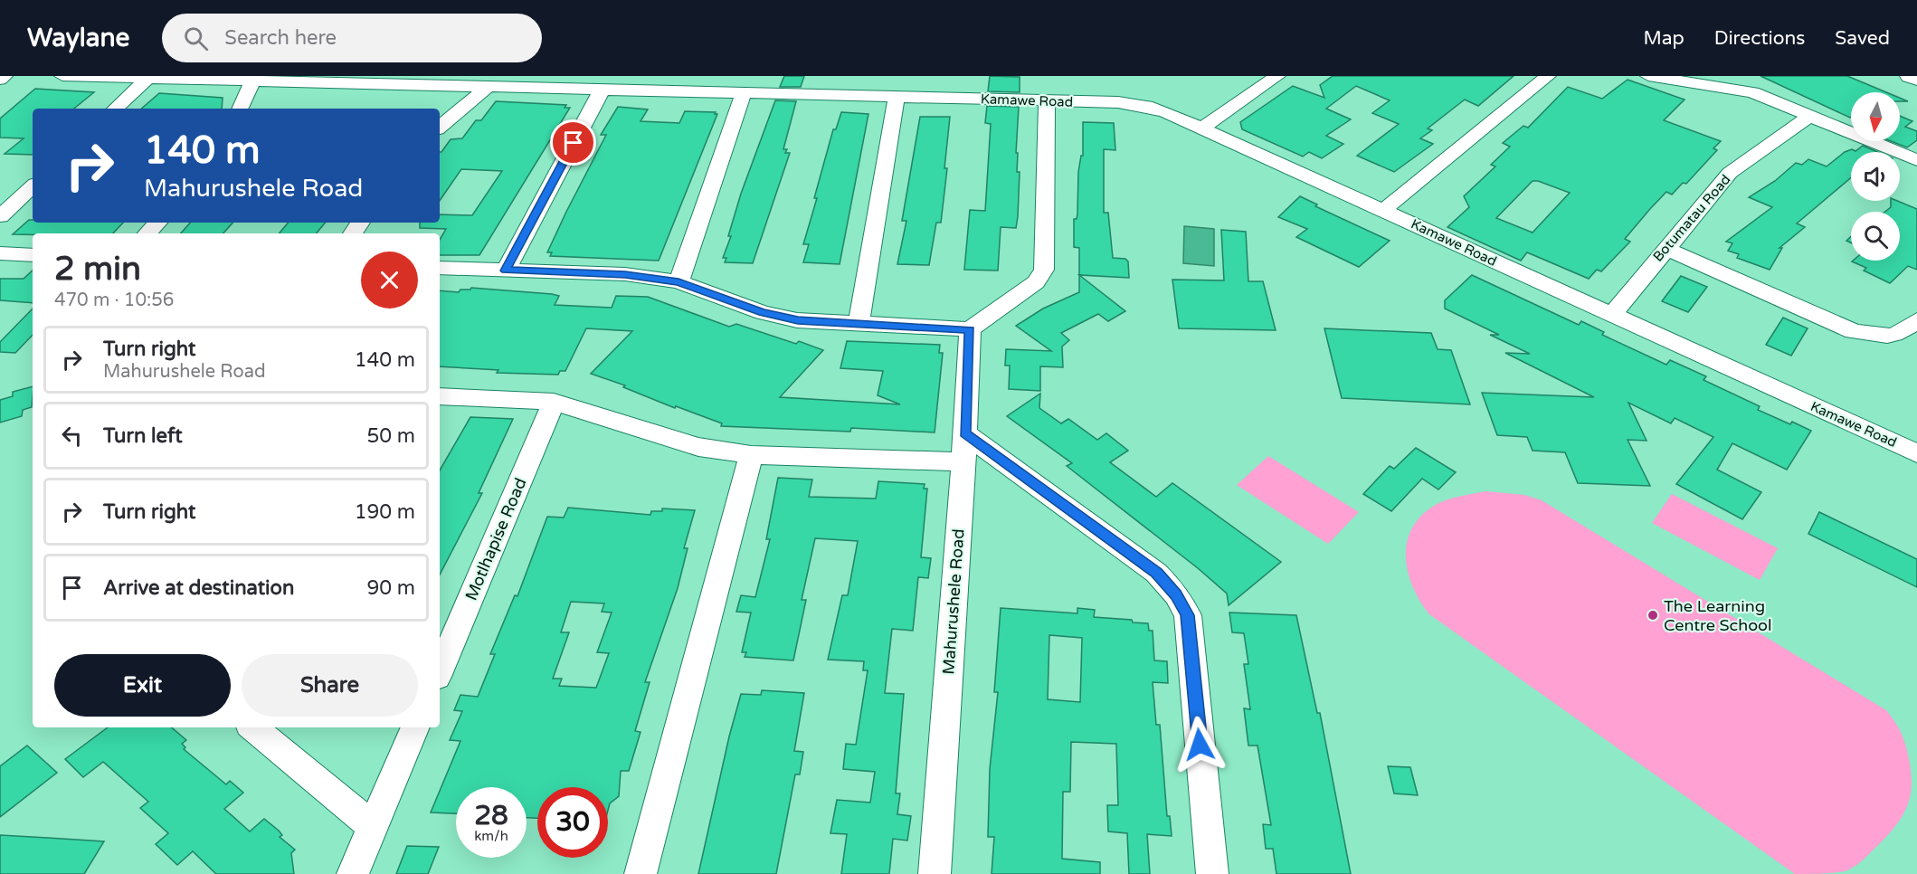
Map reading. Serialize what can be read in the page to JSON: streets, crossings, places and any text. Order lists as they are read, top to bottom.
{
  "streets": {
    "street": [
      "Kamawe Road",
      "Botumatau Road",
      "Motlhapise Road",
      "Mahurushele Road"
    ]
  },
  "crossings": [
    ["Kamawe Road", "Botumatau Road"]
  ],
  "places": ["The Learning Centre School"],
  "north": "bottom",
  "page": {
    "header": "Waylane",
    "search": "Search here",
    "nav": ["Map", "Directions", "Saved"],
    "turn": ["140 m", "Mahurushele Road"],
    "heading": ["2 min", "470 m · 10:56"],
    "list": [
      {
        "name": "Turn right",
        "note": "Mahurushele Road",
        "value": "140 m"
      },
      {
        "name": "Turn left",
        "value": "50 m"
      },
      {
        "name": "Turn right",
        "value": "190 m"
      },
      {
        "name": "Arrive at destination",
        "value": "90 m"
      }
    ],
    "buttons": ["Exit", "Share"],
    "speed": "28 km/h",
    "limit": "30"
  }
}
